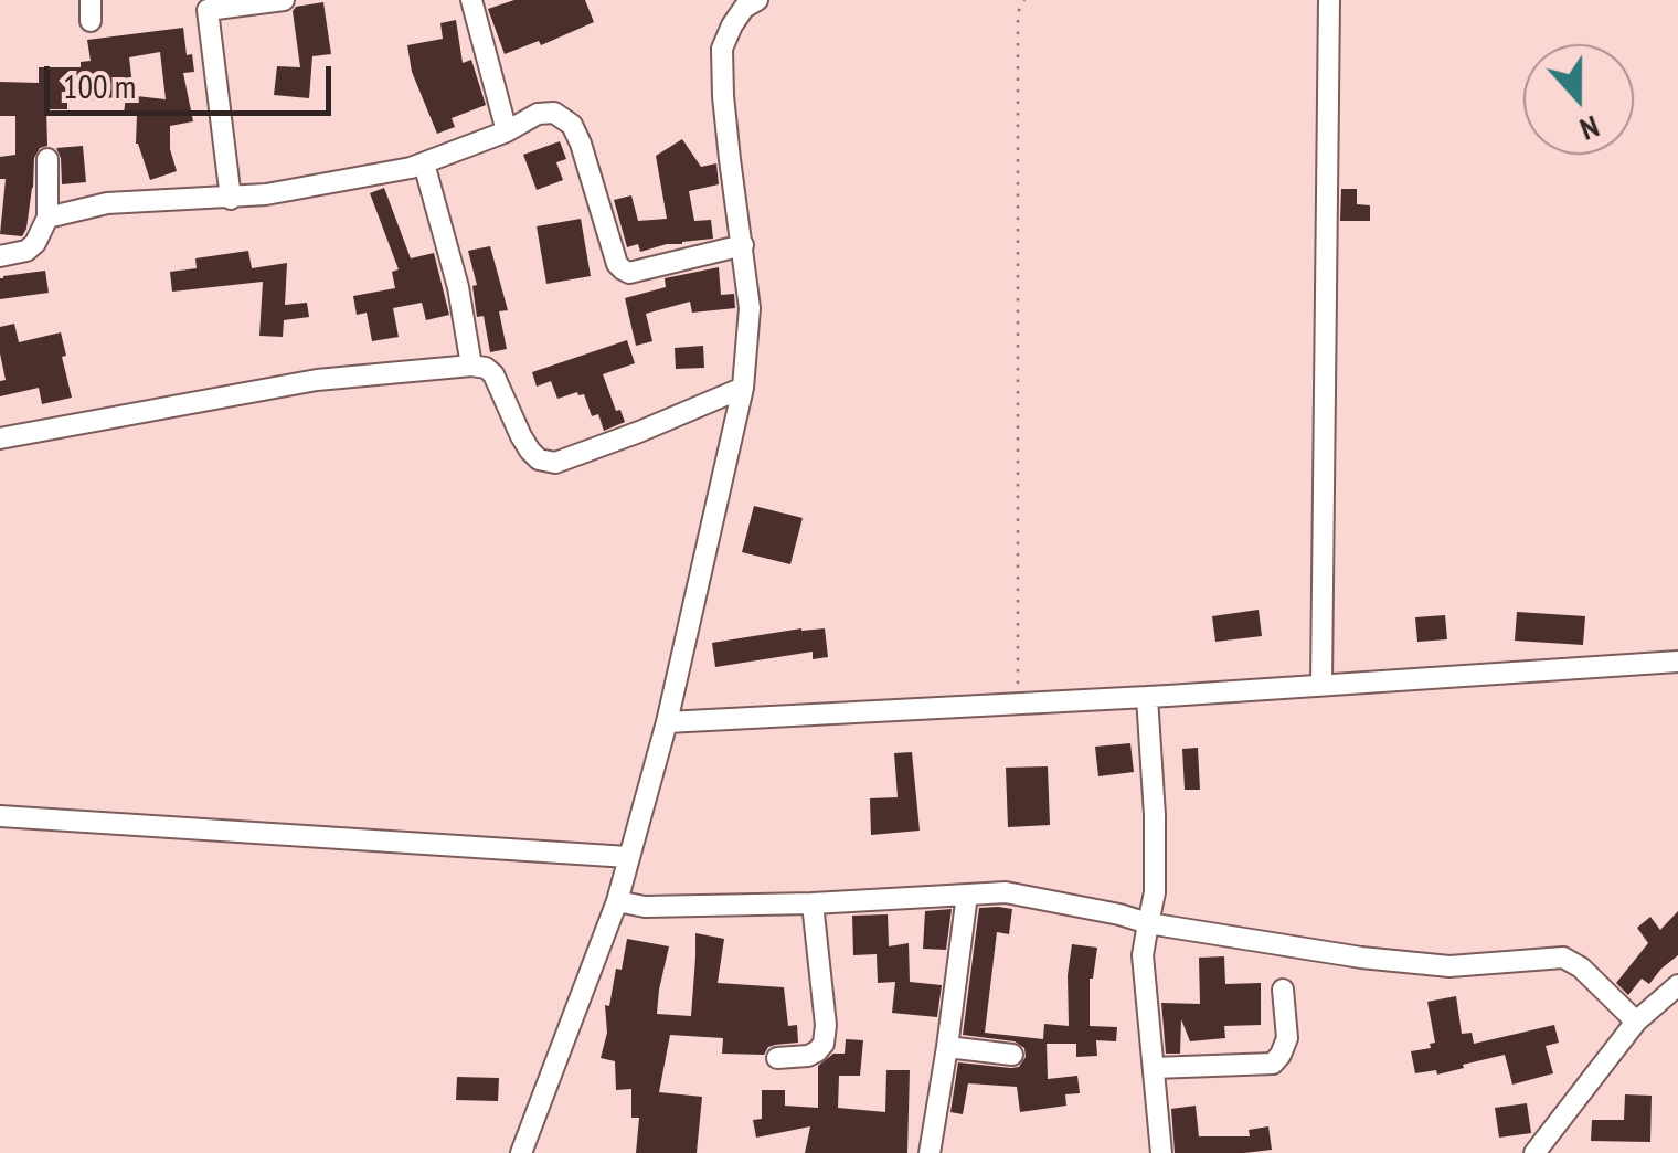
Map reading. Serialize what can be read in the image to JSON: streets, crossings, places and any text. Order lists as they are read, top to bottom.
{
  "scale_bar": "100 m",
  "north": "bottom"
}
